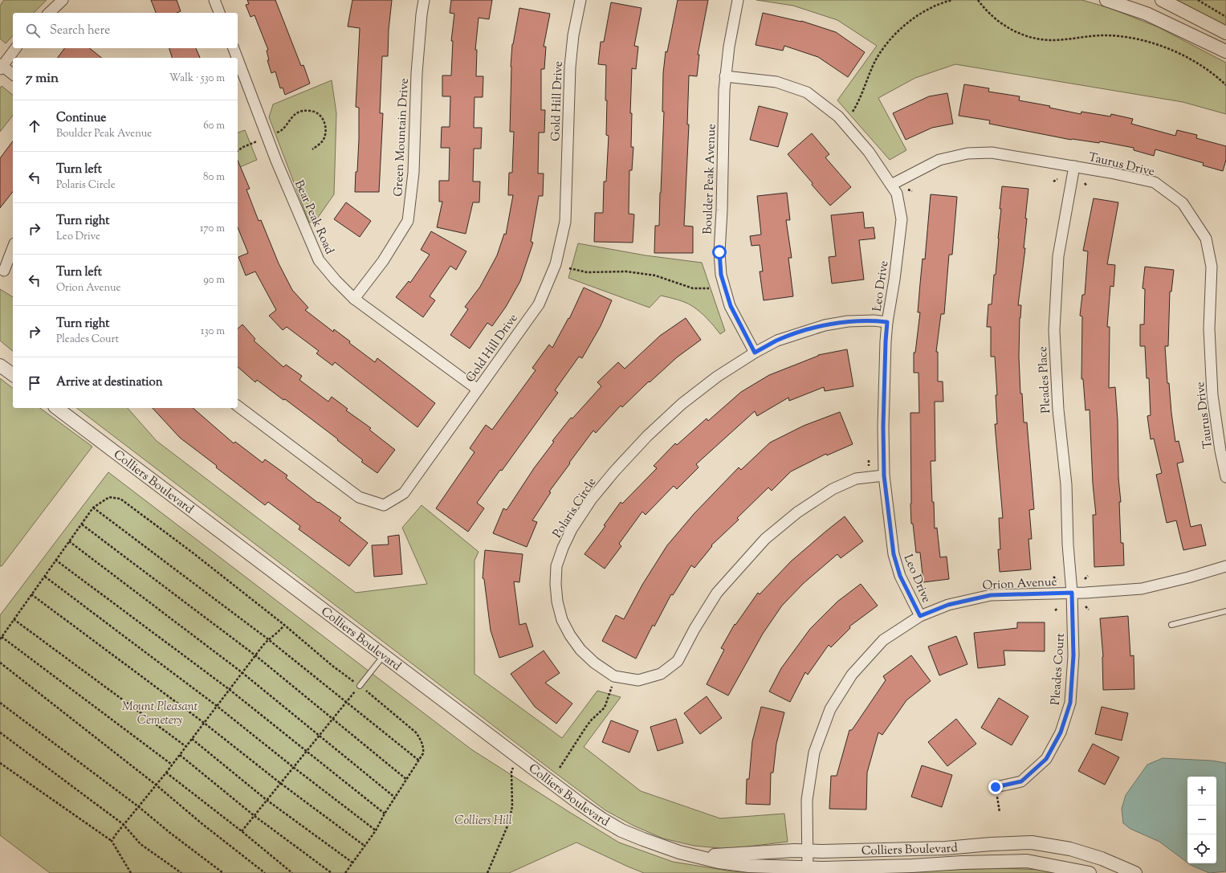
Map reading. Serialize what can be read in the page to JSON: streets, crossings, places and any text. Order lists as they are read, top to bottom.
{
  "streets": {
    "street": [
      "Gold Hill Drive",
      "Green Mountain Drive",
      "Taurus Drive",
      "Boulder Peak Avenue",
      "Bear Peak Road",
      "Leo Drive",
      "Pleades Place",
      "Colliers Boulevard",
      "Polaris Circle",
      "Orion Avenue",
      "Pleades Court"
    ]
  },
  "crossings": [
    ["Gold Hill Drive", "Bear Peak Road"],
    ["Green Mountain Drive", "Bear Peak Road"],
    ["Taurus Drive", "Leo Drive"],
    ["Taurus Drive", "Pleades Place"],
    ["Boulder Peak Avenue", "Leo Drive"],
    ["Boulder Peak Avenue", "Polaris Circle"],
    ["Leo Drive", "Polaris Circle"],
    ["Leo Drive", "Orion Avenue"],
    ["Pleades Place", "Orion Avenue"],
    ["Pleades Place", "Pleades Court"],
    ["Colliers Boulevard", "Orion Avenue"],
    ["Orion Avenue", "Pleades Court"]
  ],
  "parks": ["Mount Pleasant Cemetery", "Colliers Hill"],
  "page": {
    "search": "Search here",
    "heading": ["7 min", "Walk · 530 m"],
    "list": [
      ["Continue", "Boulder Peak Avenue", "60 m"],
      ["Turn left", "Polaris Circle", "80 m"],
      ["Turn right", "Leo Drive", "170 m"],
      ["Turn left", "Orion Avenue", "90 m"],
      ["Turn right", "Pleades Court", "130 m"],
      "Arrive at destination"
    ],
    "map_buttons": ["+", "−"]
  }
}
